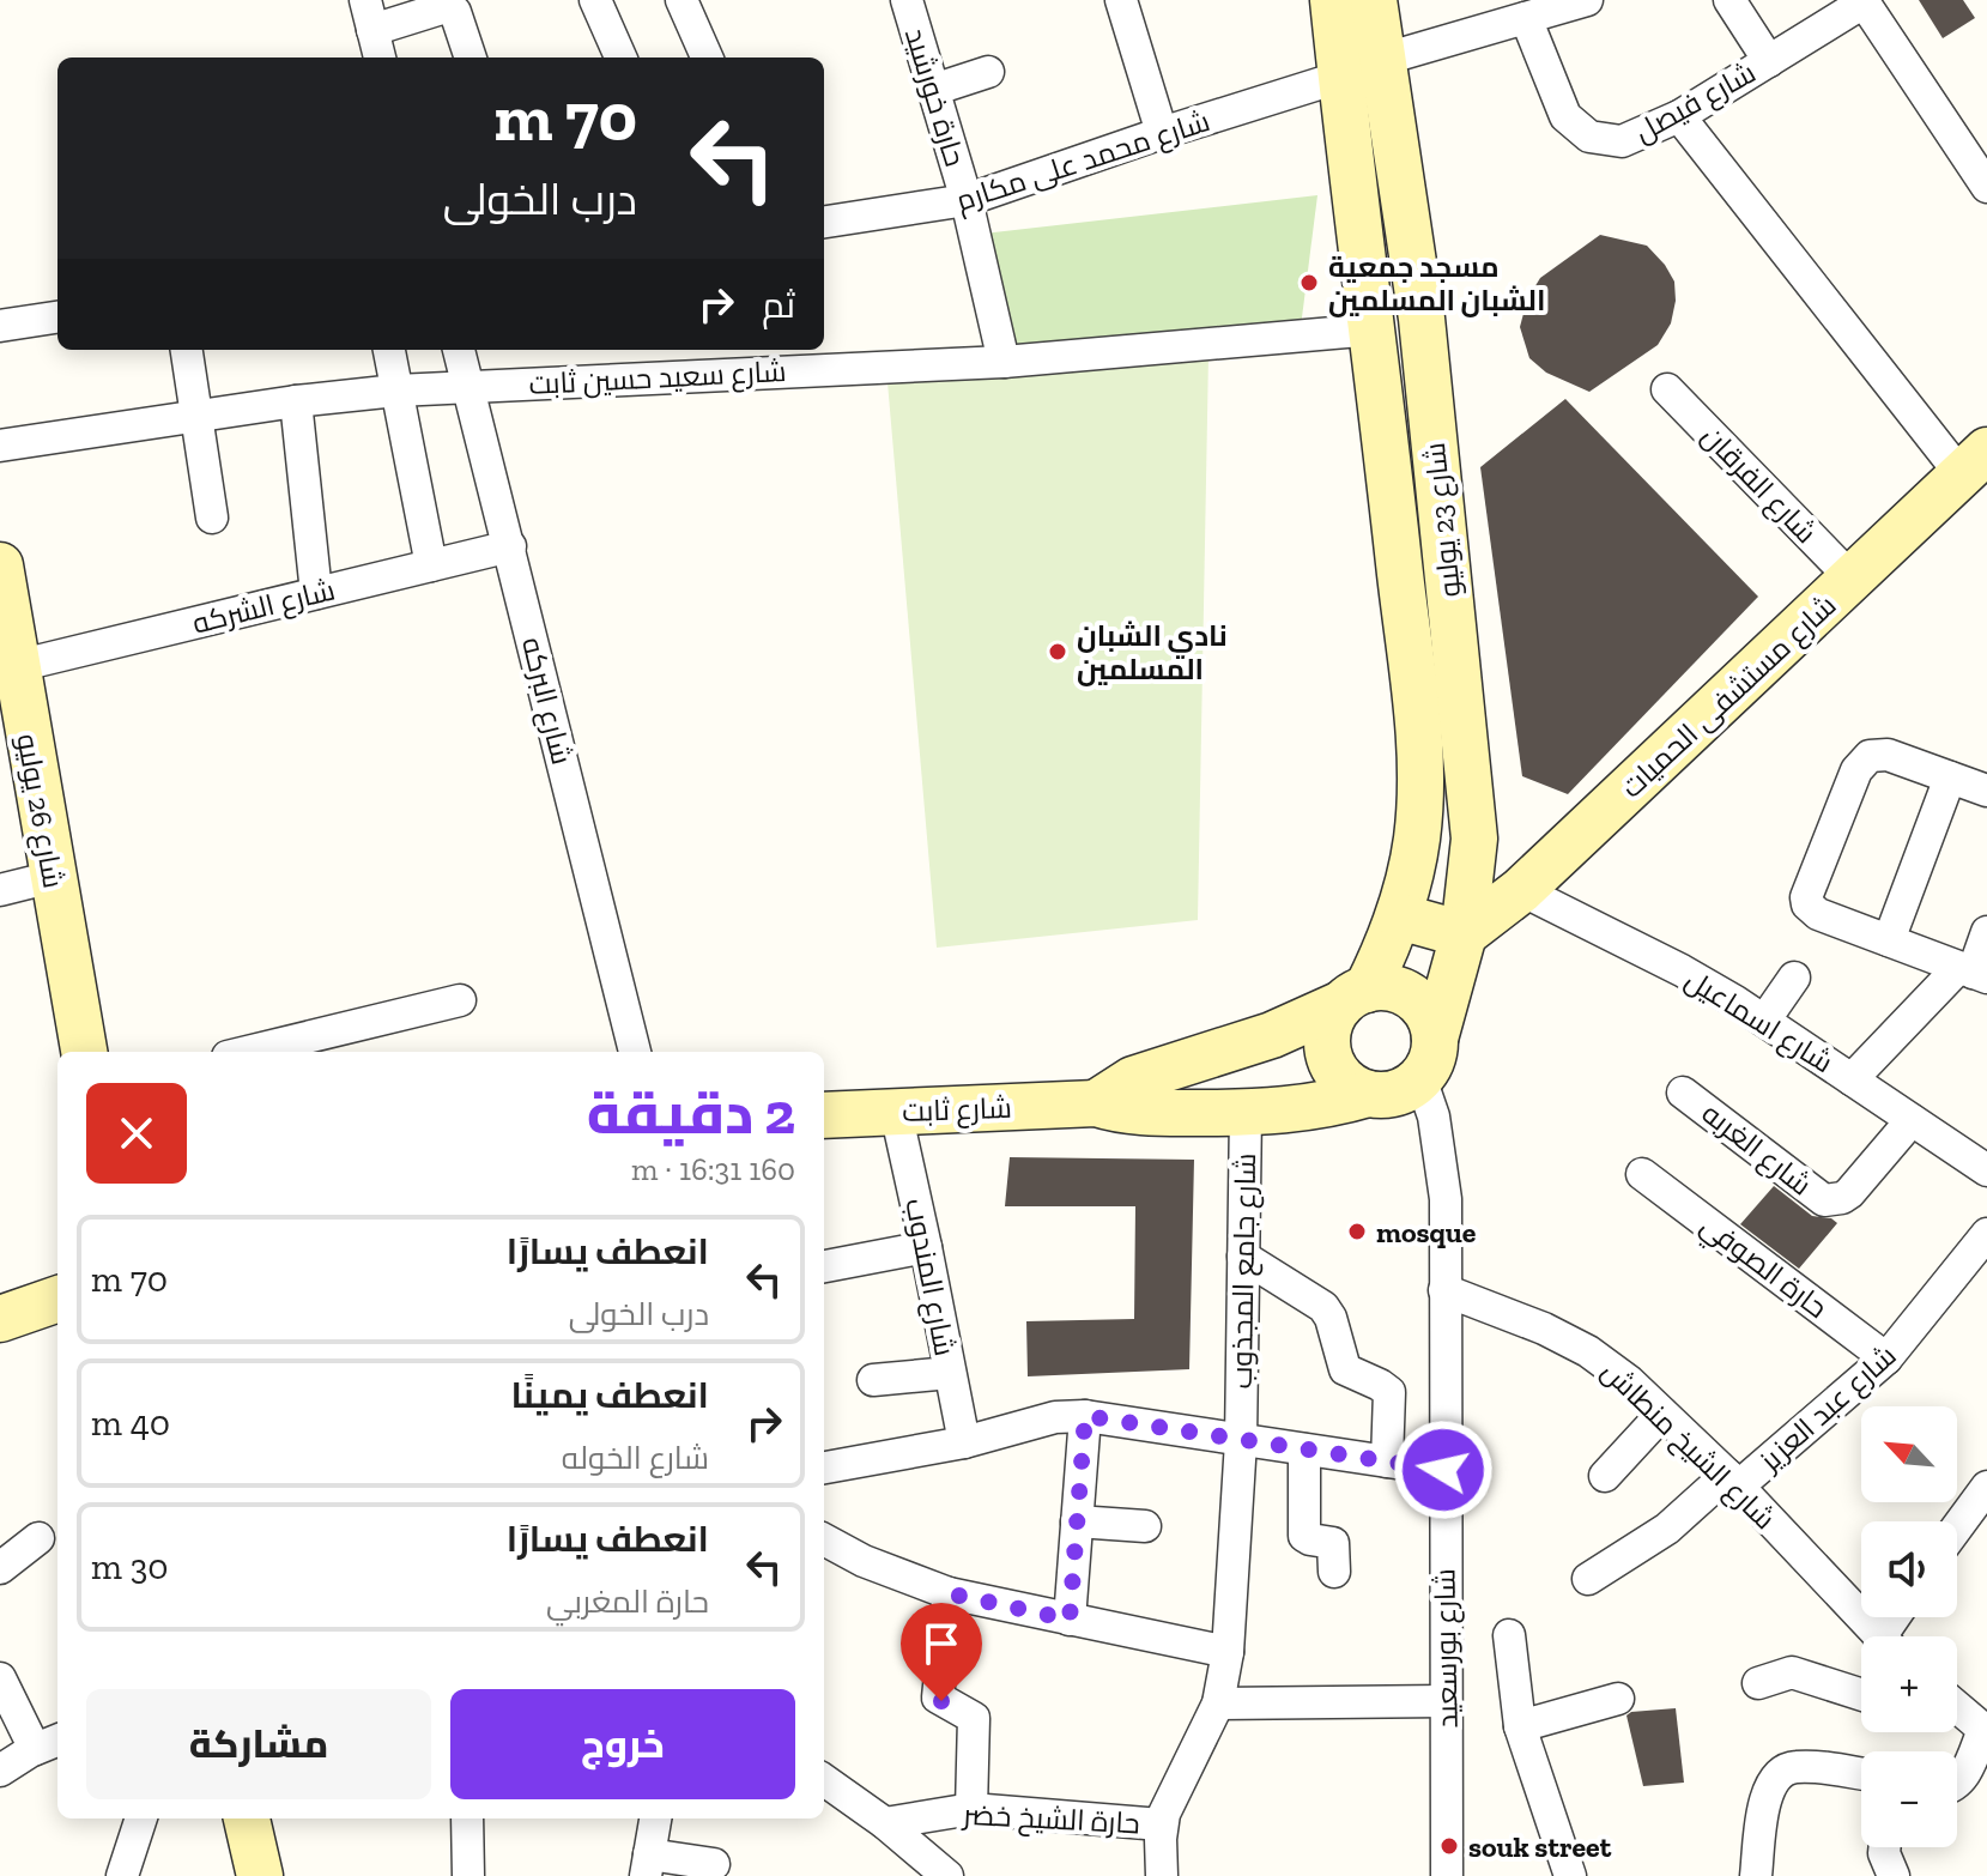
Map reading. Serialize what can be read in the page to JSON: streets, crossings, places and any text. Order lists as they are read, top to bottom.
{
  "streets": {
    "main road": [
      "شارع 23 يوليو",
      "شارع مستشفى الحميات",
      "شارع 26 يوليو",
      "شارع ثابت"
    ],
    "street": [
      "حارة خورشيد",
      "شارع فيصل",
      "شارع محمد على مكارم",
      "شارع سعيد حسين ثابت",
      "شارع الفرقان",
      "شارع الشركه",
      "شارع البركه",
      "شارع اسماعيل",
      "شارع الغربه",
      "حارة الصوفي",
      "شارع جامع المجذوب",
      "شارع المندوب",
      "شارع عبد العزيز",
      "شارع الشيخ منطاش",
      "شارع بورسعيد",
      "حارة الشيخ خضر"
    ]
  },
  "crossings": [
    ["حارة خورشيد", "شارع محمد على مكارم"],
    ["حارة خورشيد", "شارع سعيد حسين ثابت"],
    ["شارع فيصل", "شارع محمد على مكارم"],
    ["شارع محمد على مكارم", "شارع 23 يوليو"],
    ["شارع سعيد حسين ثابت", "شارع 23 يوليو"],
    ["شارع سعيد حسين ثابت", "شارع البركه"],
    ["شارع الفرقان", "شارع مستشفى الحميات"],
    ["شارع 23 يوليو", "شارع مستشفى الحميات"],
    ["شارع 23 يوليو", "شارع ثابت"],
    ["شارع 23 يوليو", "شارع بورسعيد"],
    ["شارع الشركه", "شارع البركه"],
    ["شارع الشركه", "شارع 26 يوليو"],
    ["شارع مستشفى الحميات", "شارع اسماعيل"],
    ["شارع اسماعيل", "شارع الغربه"],
    ["شارع ثابت", "شارع جامع المجذوب"],
    ["شارع ثابت", "شارع المندوب"],
    ["شارع ثابت", "شارع بورسعيد"],
    ["حارة الصوفي", "شارع عبد العزيز"],
    ["شارع جامع المجذوب", "حارة الشيخ خضر"],
    ["شارع عبد العزيز", "شارع الشيخ منطاش"],
    ["شارع الشيخ منطاش", "شارع بورسعيد"]
  ],
  "places": [
    "مسجد جمعية الشبان المسلمين",
    "نادي الشبان المسلمين",
    "mosque",
    "souk street"
  ],
  "north": "top left",
  "page": {
    "turn": ["70 m", "درب الخولى"],
    "then": "ثم",
    "heading": ["2 دقيقة", "160 m · 16:31"],
    "list": [
      {
        "name": "انعطف يسارًا",
        "note": "درب الخولى",
        "value": "70 m"
      },
      {
        "name": "انعطف يمينًا",
        "note": "شارع الخوله",
        "value": "40 m"
      },
      {
        "name": "انعطف يسارًا",
        "note": "حارة المغربي",
        "value": "30 m"
      }
    ],
    "map_buttons": ["+", "−"],
    "buttons": ["خروج", "مشاركة"]
  }
}
